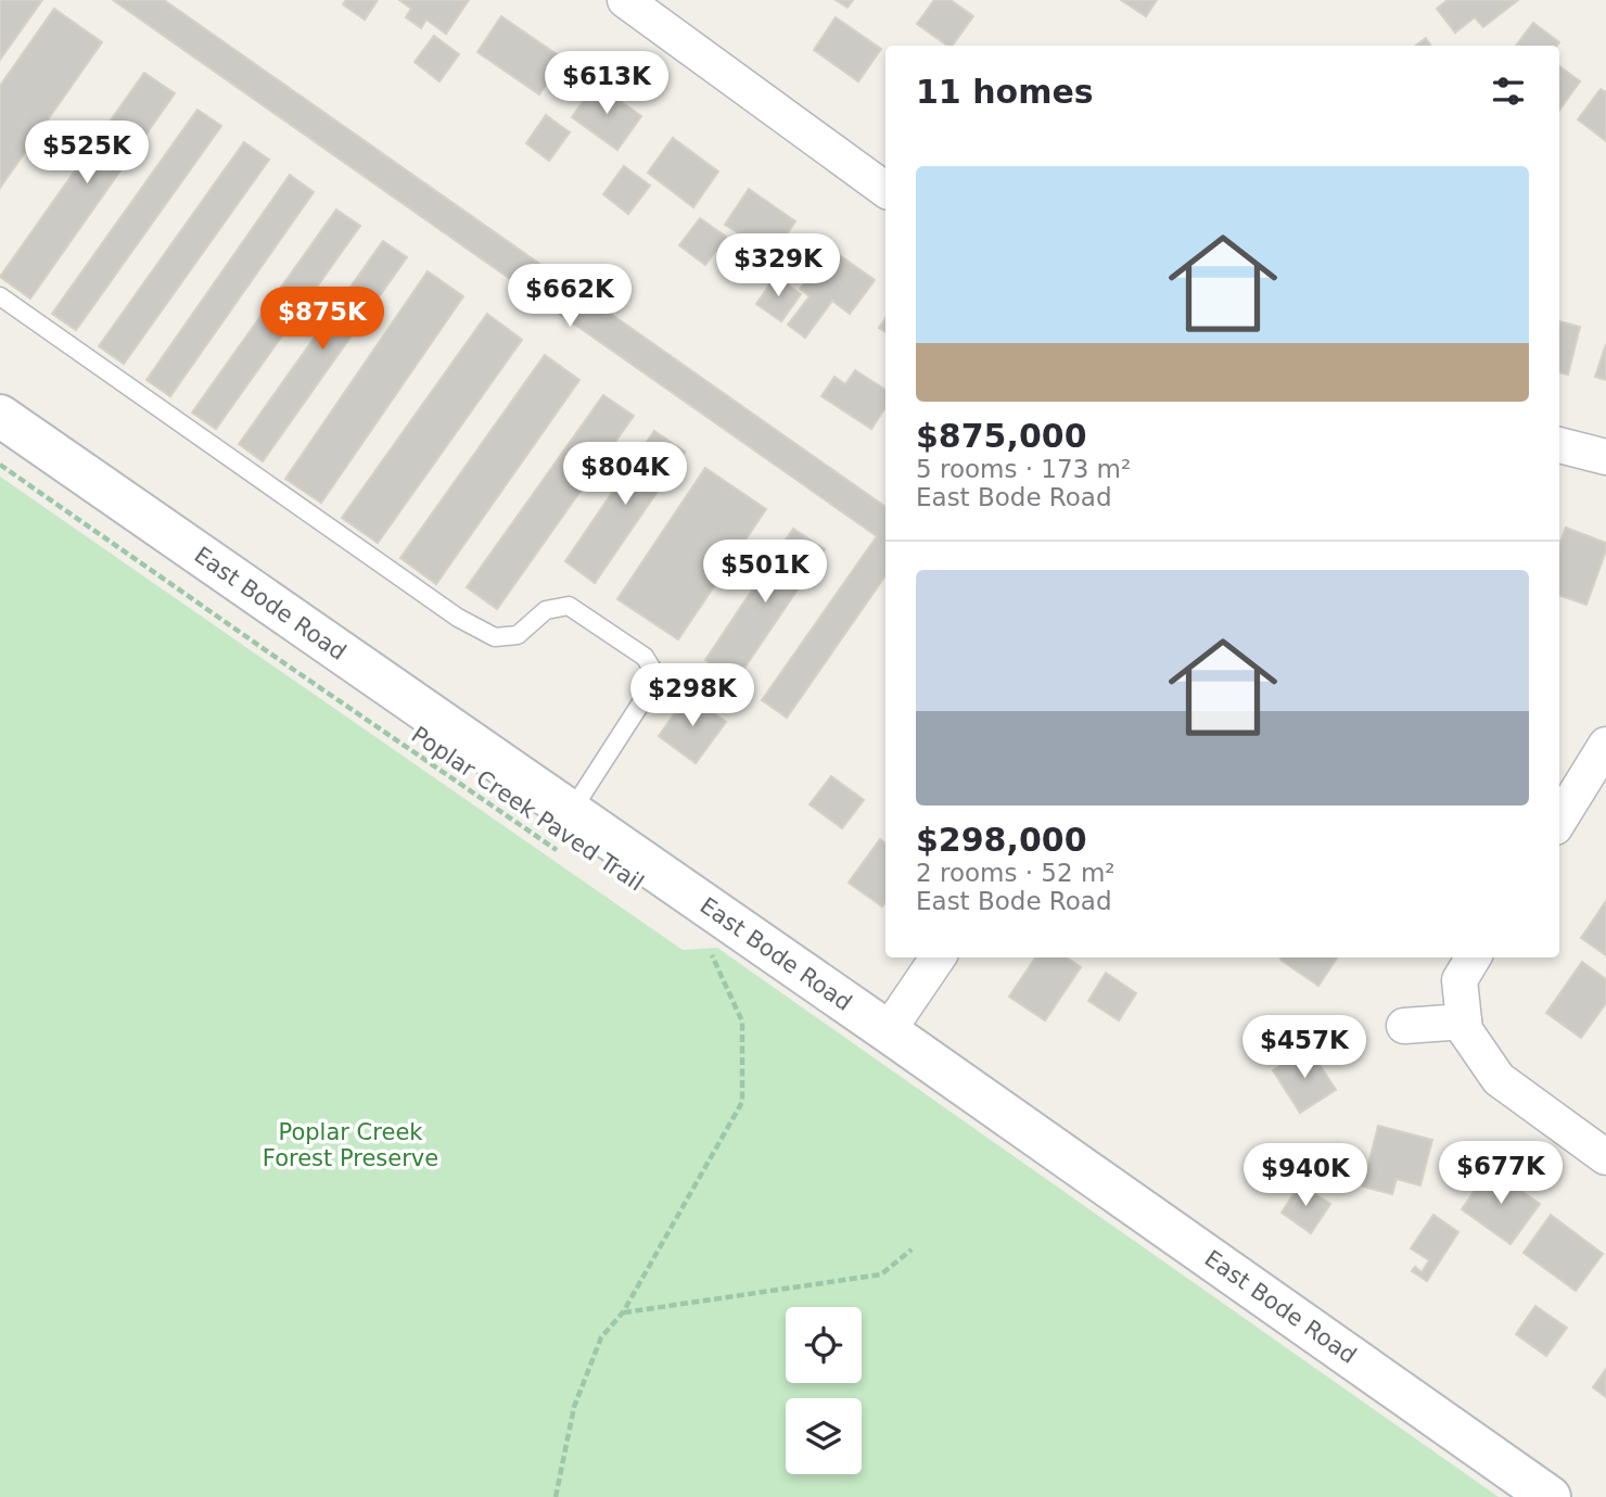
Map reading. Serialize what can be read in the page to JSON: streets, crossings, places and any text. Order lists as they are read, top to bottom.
{
  "streets": {
    "street": ["East Bode Road"],
    "path": ["Poplar Creek Paved Trail"]
  },
  "parks": ["Poplar Creek Forest Preserve"],
  "page": {
    "heading": "11 homes",
    "price": [
      "$613K",
      "$525K",
      "$329K",
      "$662K",
      "$875K",
      "$804K",
      "$501K",
      "$298K",
      "$457K",
      "$677K",
      "$940K"
    ],
    "list": [
      {
        "name": "$875,000",
        "note": "5 rooms · 173 m² · East Bode Road"
      },
      {
        "name": "$298,000",
        "note": "2 rooms · 52 m² · East Bode Road"
      }
    ]
  }
}
